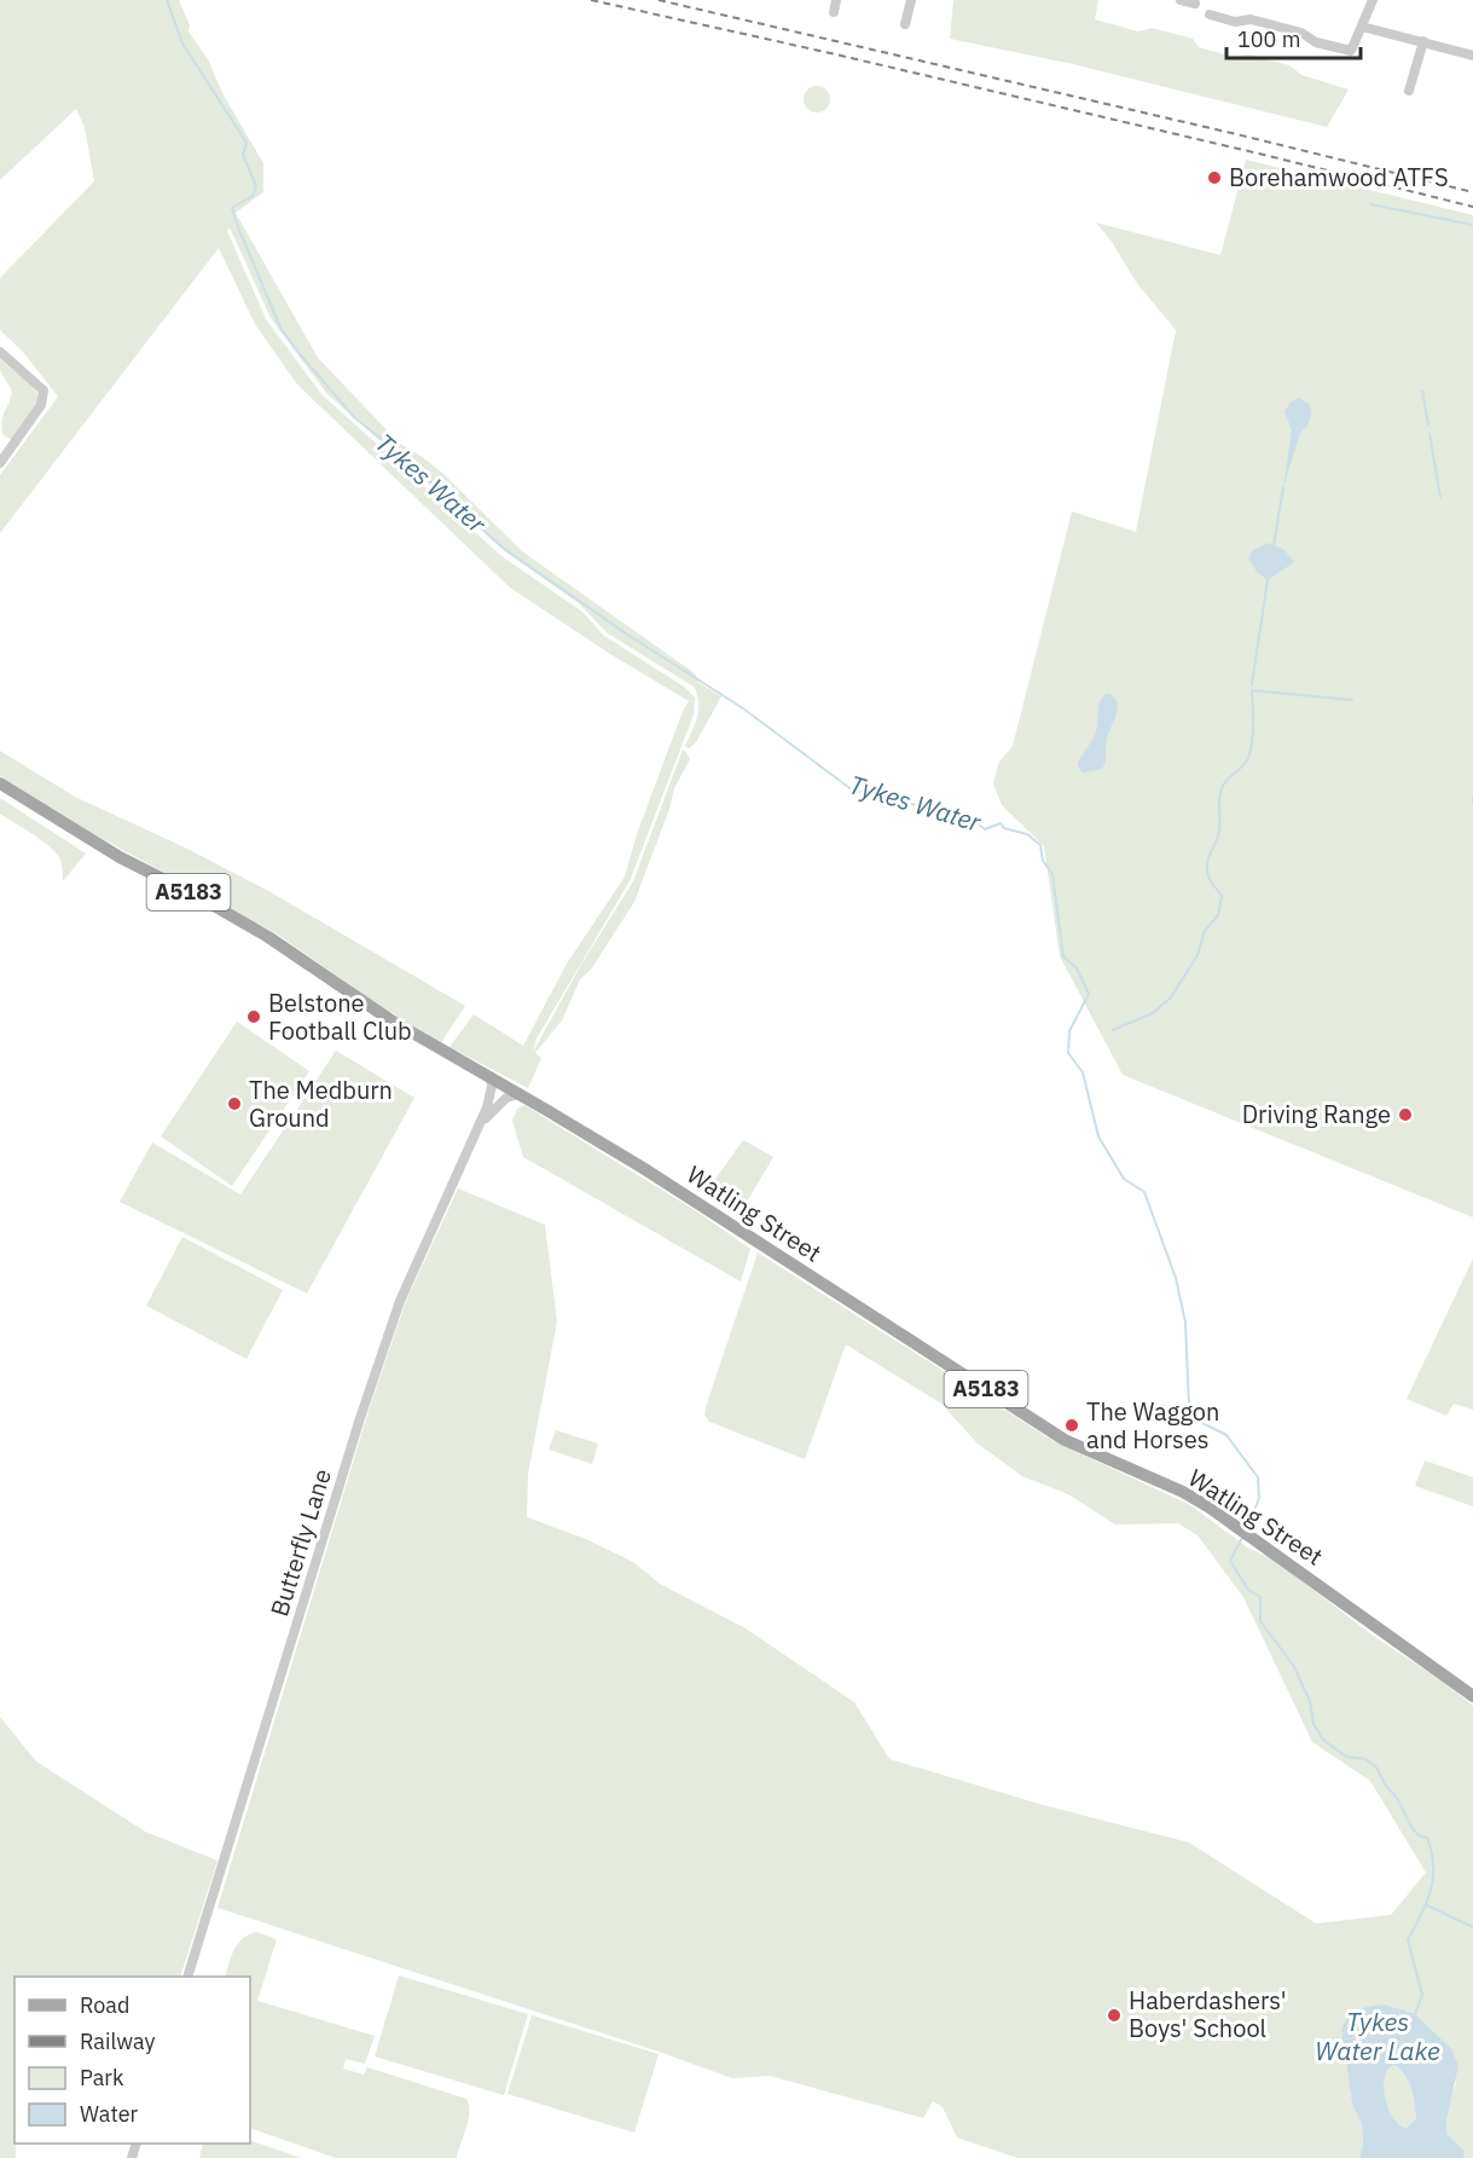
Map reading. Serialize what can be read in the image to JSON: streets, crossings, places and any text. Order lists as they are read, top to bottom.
{
  "streets": {
    "main road": ["A5183", "Watling Street"],
    "street": ["Butterfly Lane"]
  },
  "crossings": [
    ["Watling Street", "Butterfly Lane"]
  ],
  "water": ["Tykes Water", "Tykes Water Lake"],
  "places": [
    "Borehamwood ATFS",
    "Belstone Football Club",
    "The Medburn Ground",
    "Driving Range",
    "The Waggon and Horses",
    "Haberdashers' Boys' School"
  ],
  "legend": [
    "Road",
    "Railway",
    "Park",
    "Water"
  ],
  "scale_bar": "100 m"
}
